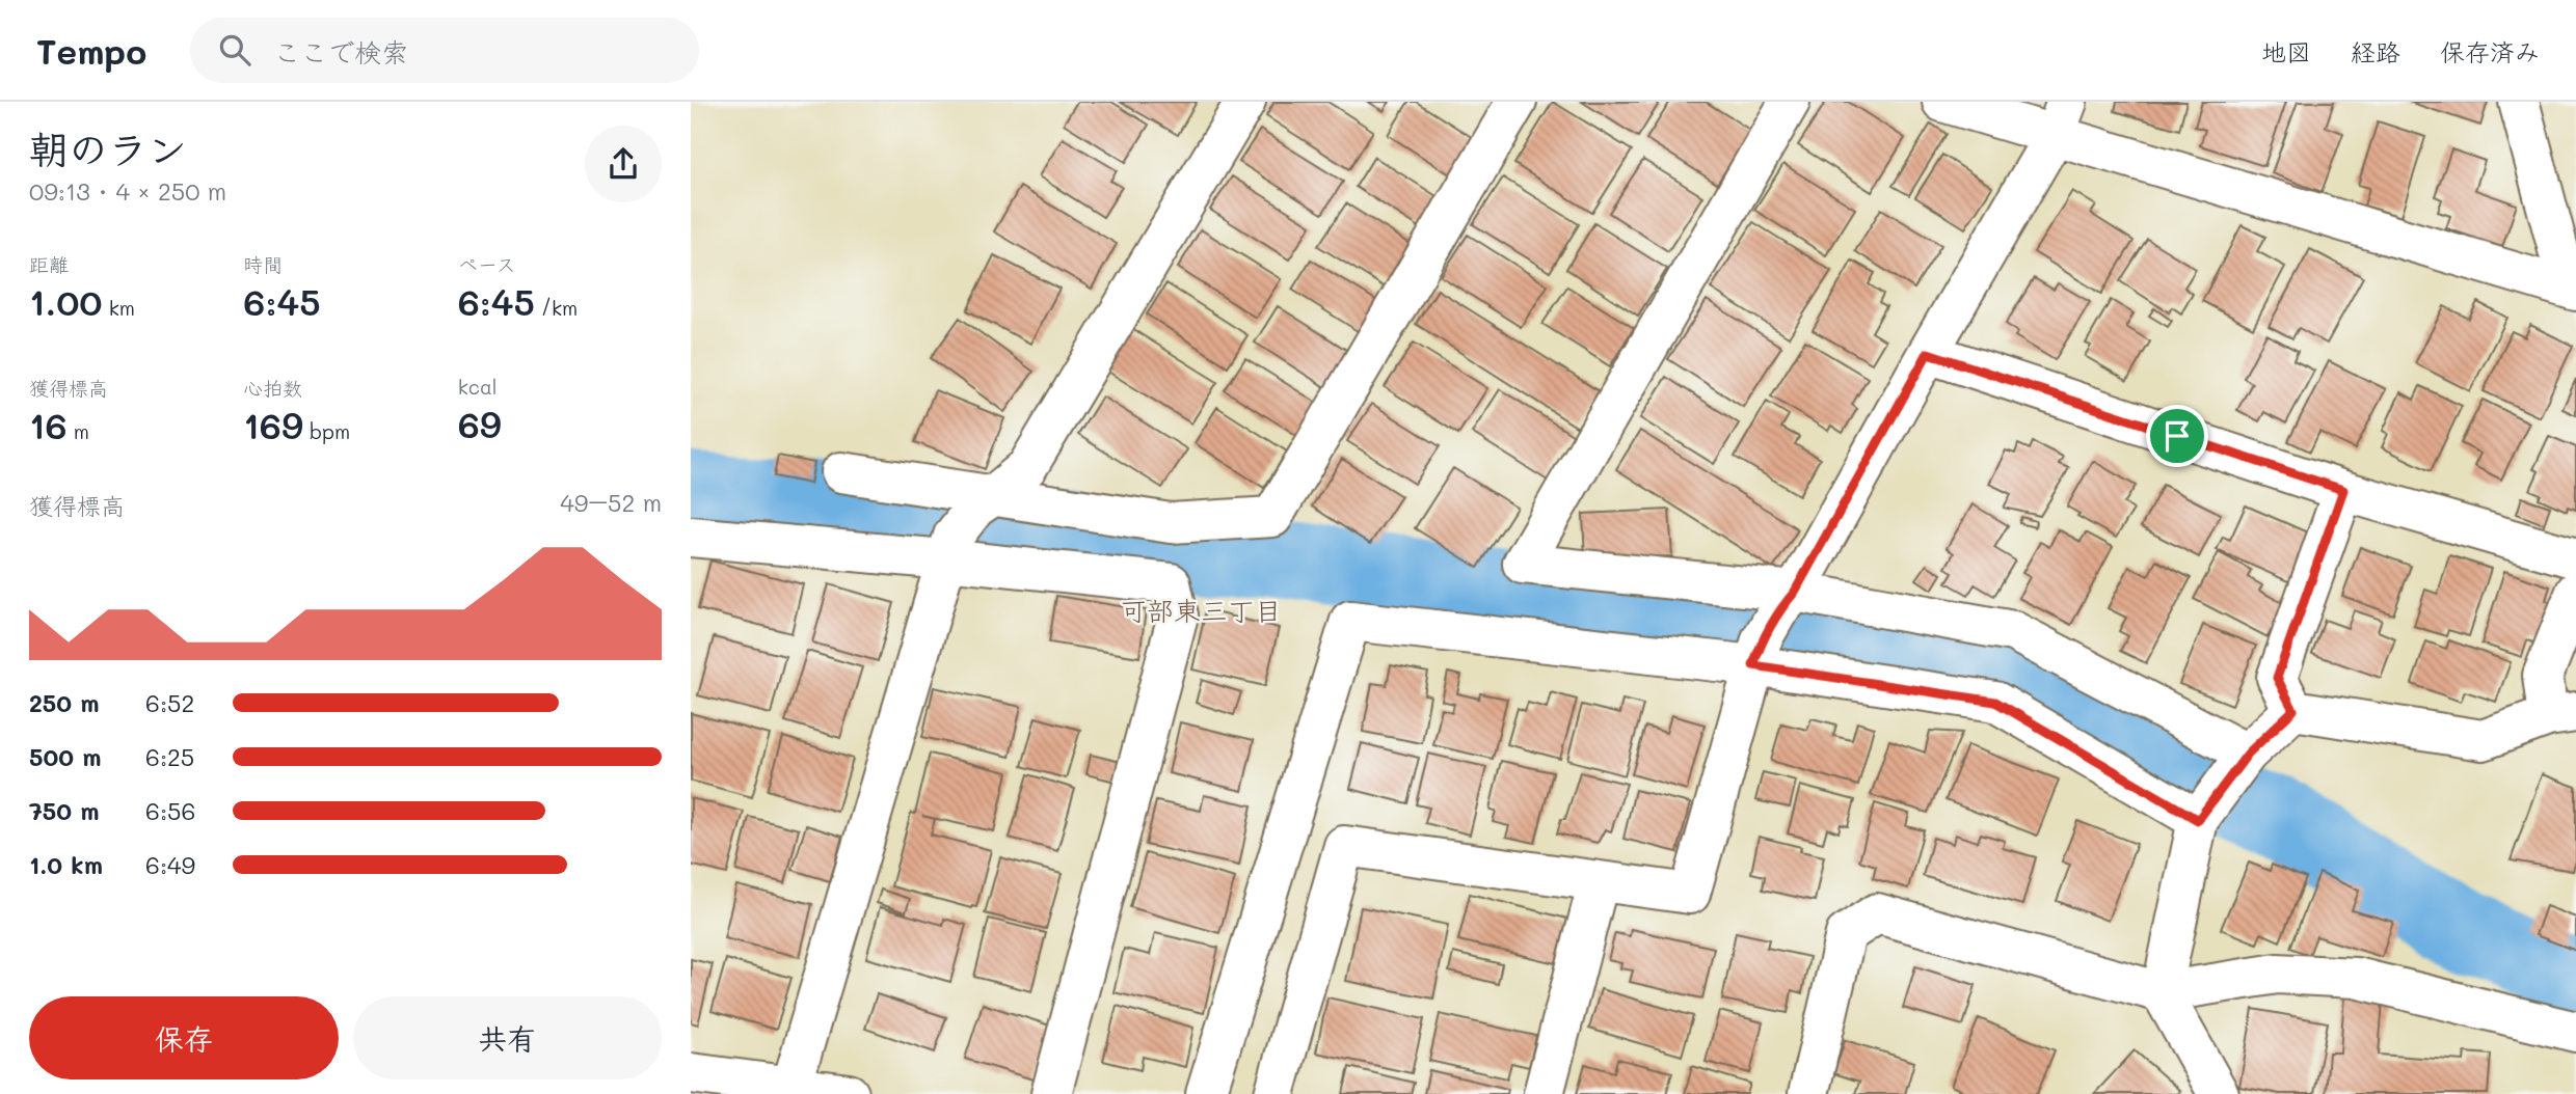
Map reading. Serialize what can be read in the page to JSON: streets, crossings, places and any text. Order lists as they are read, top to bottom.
{
  "districts": ["可部東三丁目"],
  "page": {
    "header": "Tempo",
    "search": "ここで検索",
    "nav": ["地図", "経路", "保存済み"],
    "heading": ["朝のラン", "09:13 · 4 × 250 m"],
    "stats": [
      ["距離", "1.00 km"],
      ["時間", "6:45"],
      ["ペース", "6:45 /km"],
      ["獲得標高", "16 m"],
      ["心拍数", "169 bpm"],
      ["kcal", "69"]
    ],
    "chart": ["獲得標高", "49–52 m"],
    "list": [
      {
        "name": "250 m",
        "note": "6:52"
      },
      {
        "name": "500 m",
        "note": "6:25"
      },
      {
        "name": "750 m",
        "note": "6:56"
      },
      {
        "name": "1.0 km",
        "note": "6:49"
      }
    ],
    "buttons": ["保存", "共有"]
  }
}
